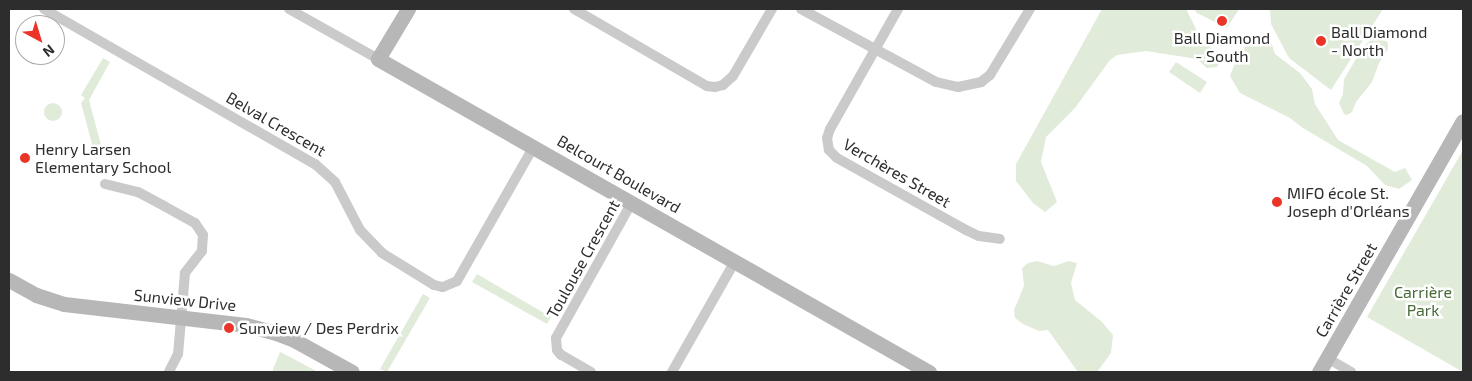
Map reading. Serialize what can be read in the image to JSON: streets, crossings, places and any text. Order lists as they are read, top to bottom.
{
  "streets": {
    "street": [
      "Belval Crescent",
      "Verchères Street",
      "Belcourt Boulevard",
      "Toulouse Crescent",
      "Carrière Street",
      "Sunview Drive"
    ]
  },
  "crossings": [
    ["Belval Crescent", "Belcourt Boulevard"],
    ["Belcourt Boulevard", "Toulouse Crescent"]
  ],
  "parks": ["Carrière Park"],
  "places": [
    "Ball Diamond - South",
    "Ball Diamond - North",
    "Henry Larsen Elementary School",
    "MIFO école St. Joseph d'Orléans",
    "Sunview / Des Perdrix"
  ],
  "north": "bottom right"
}
